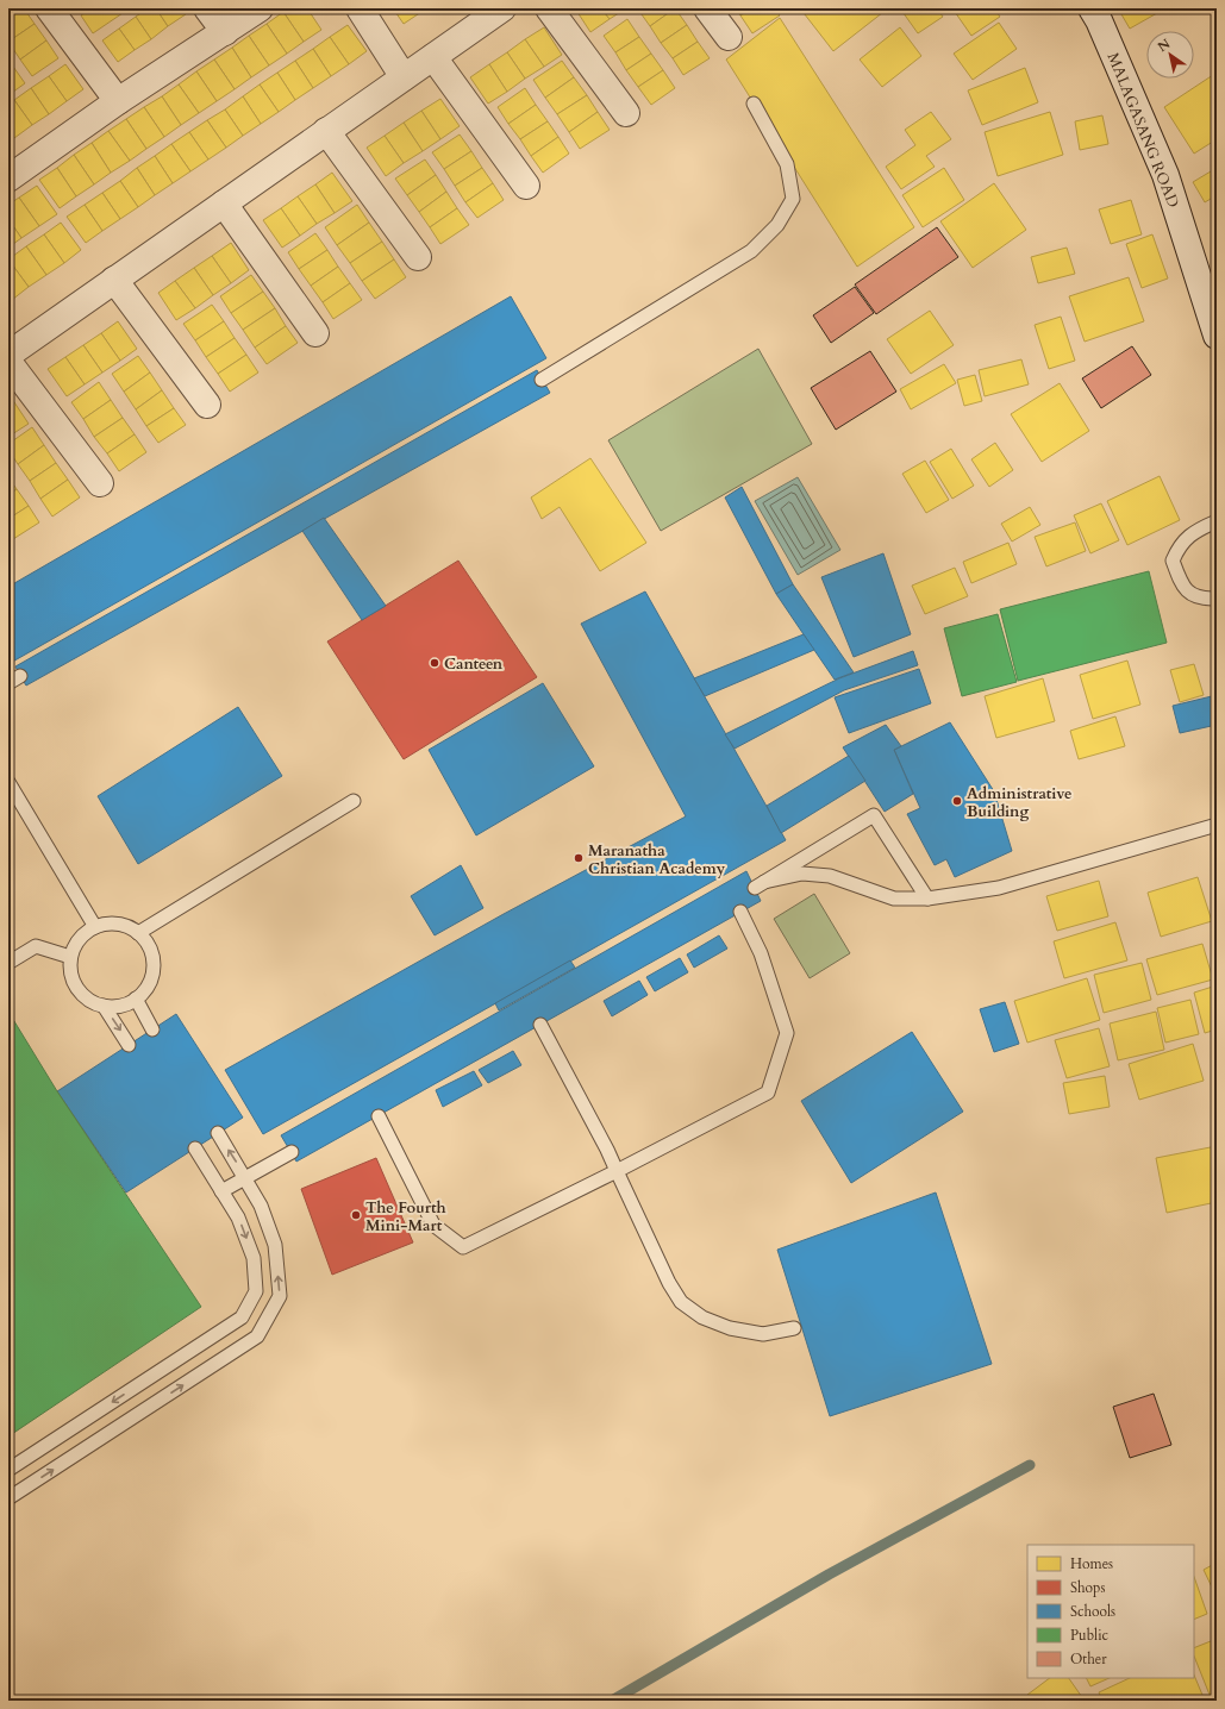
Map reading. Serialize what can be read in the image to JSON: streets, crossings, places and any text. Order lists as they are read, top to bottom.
{
  "streets": {
    "street": ["MALAGASANG ROAD"]
  },
  "places": [
    "Canteen",
    "Administrative Building",
    "Maranatha Christian Academy",
    "The Fourth Mini-Mart"
  ],
  "legend": [
    "Homes",
    "Shops",
    "Schools",
    "Public",
    "Other"
  ],
  "north": "top left"
}
